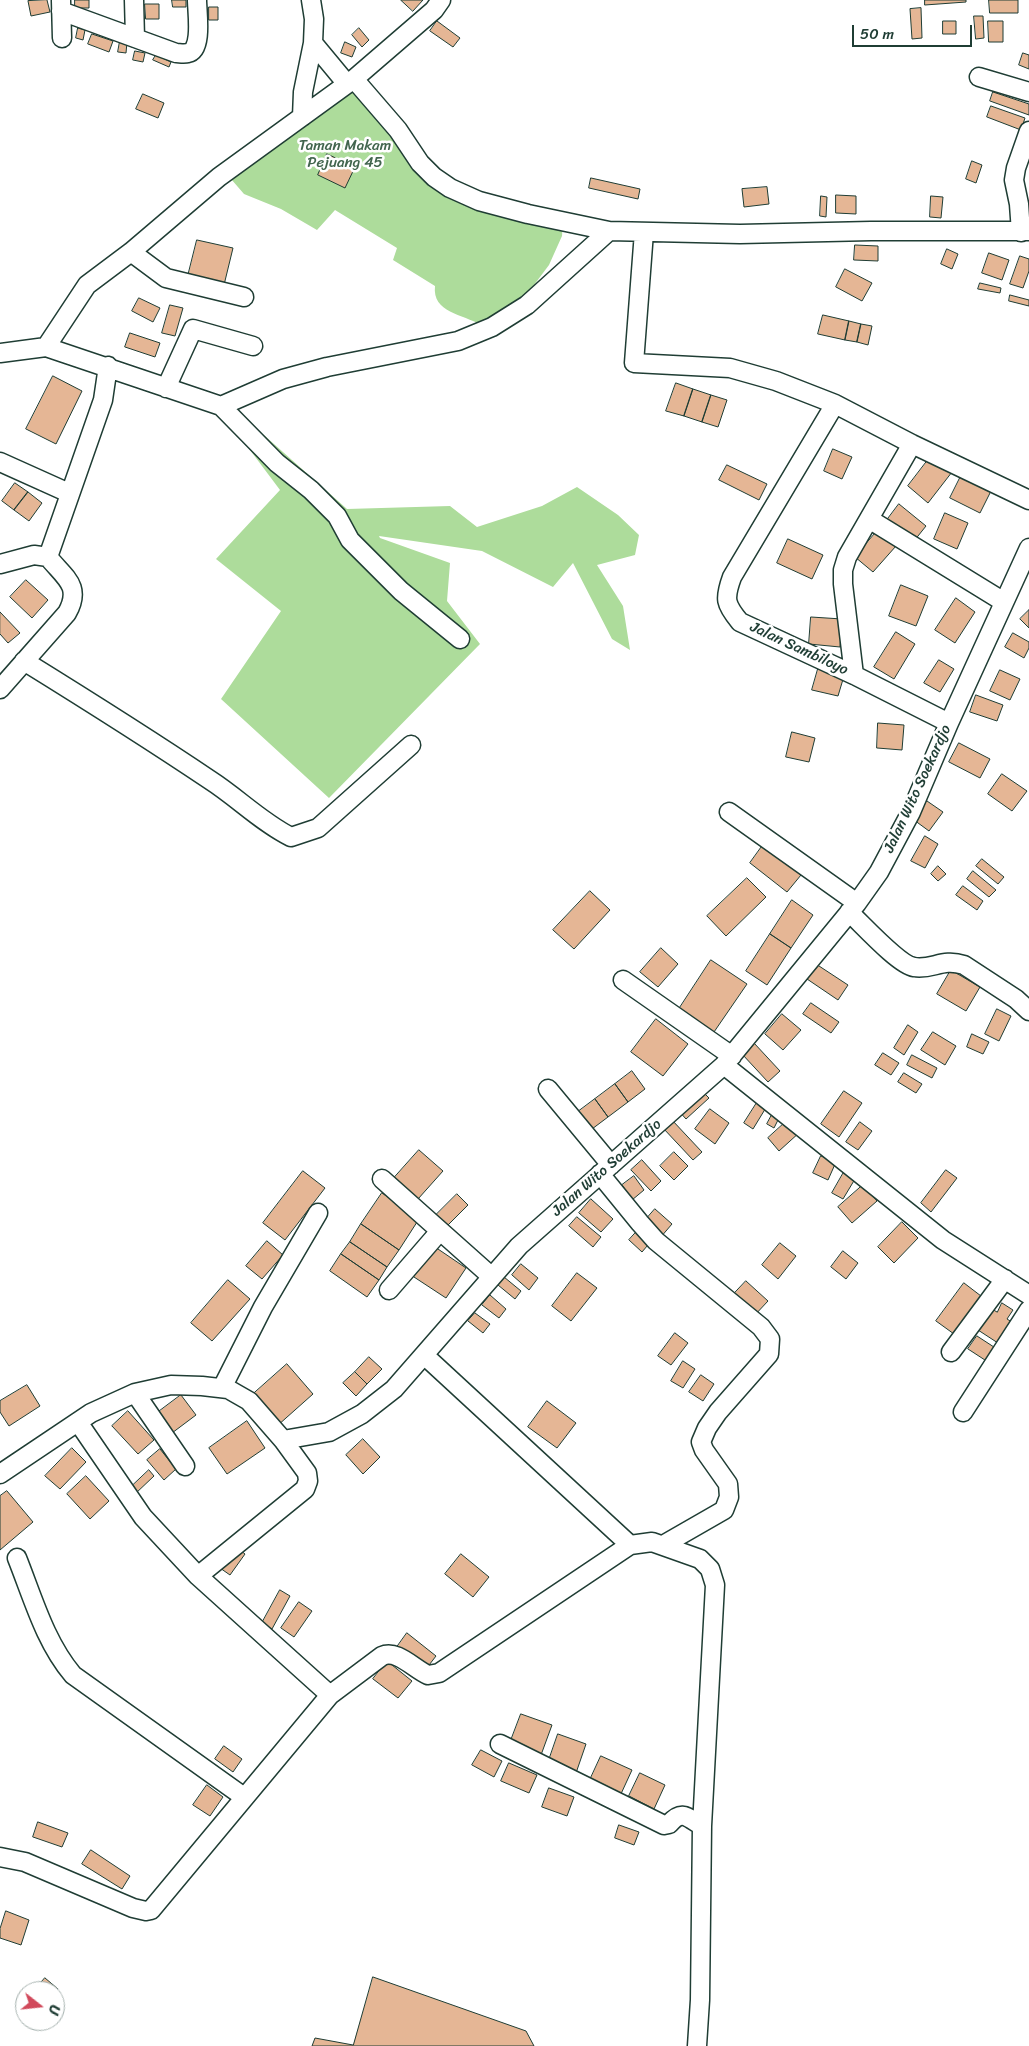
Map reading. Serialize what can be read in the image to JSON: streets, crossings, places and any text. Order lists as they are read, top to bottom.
{
  "streets": {
    "street": ["Jalan Sambiloyo", "Jalan Wito Soekardjo"]
  },
  "crossings": [
    ["Jalan Sambiloyo", "Jalan Wito Soekardjo"]
  ],
  "parks": ["Taman Makam Pejuang 45"],
  "scale_bar": "50 m",
  "north": "right"
}
